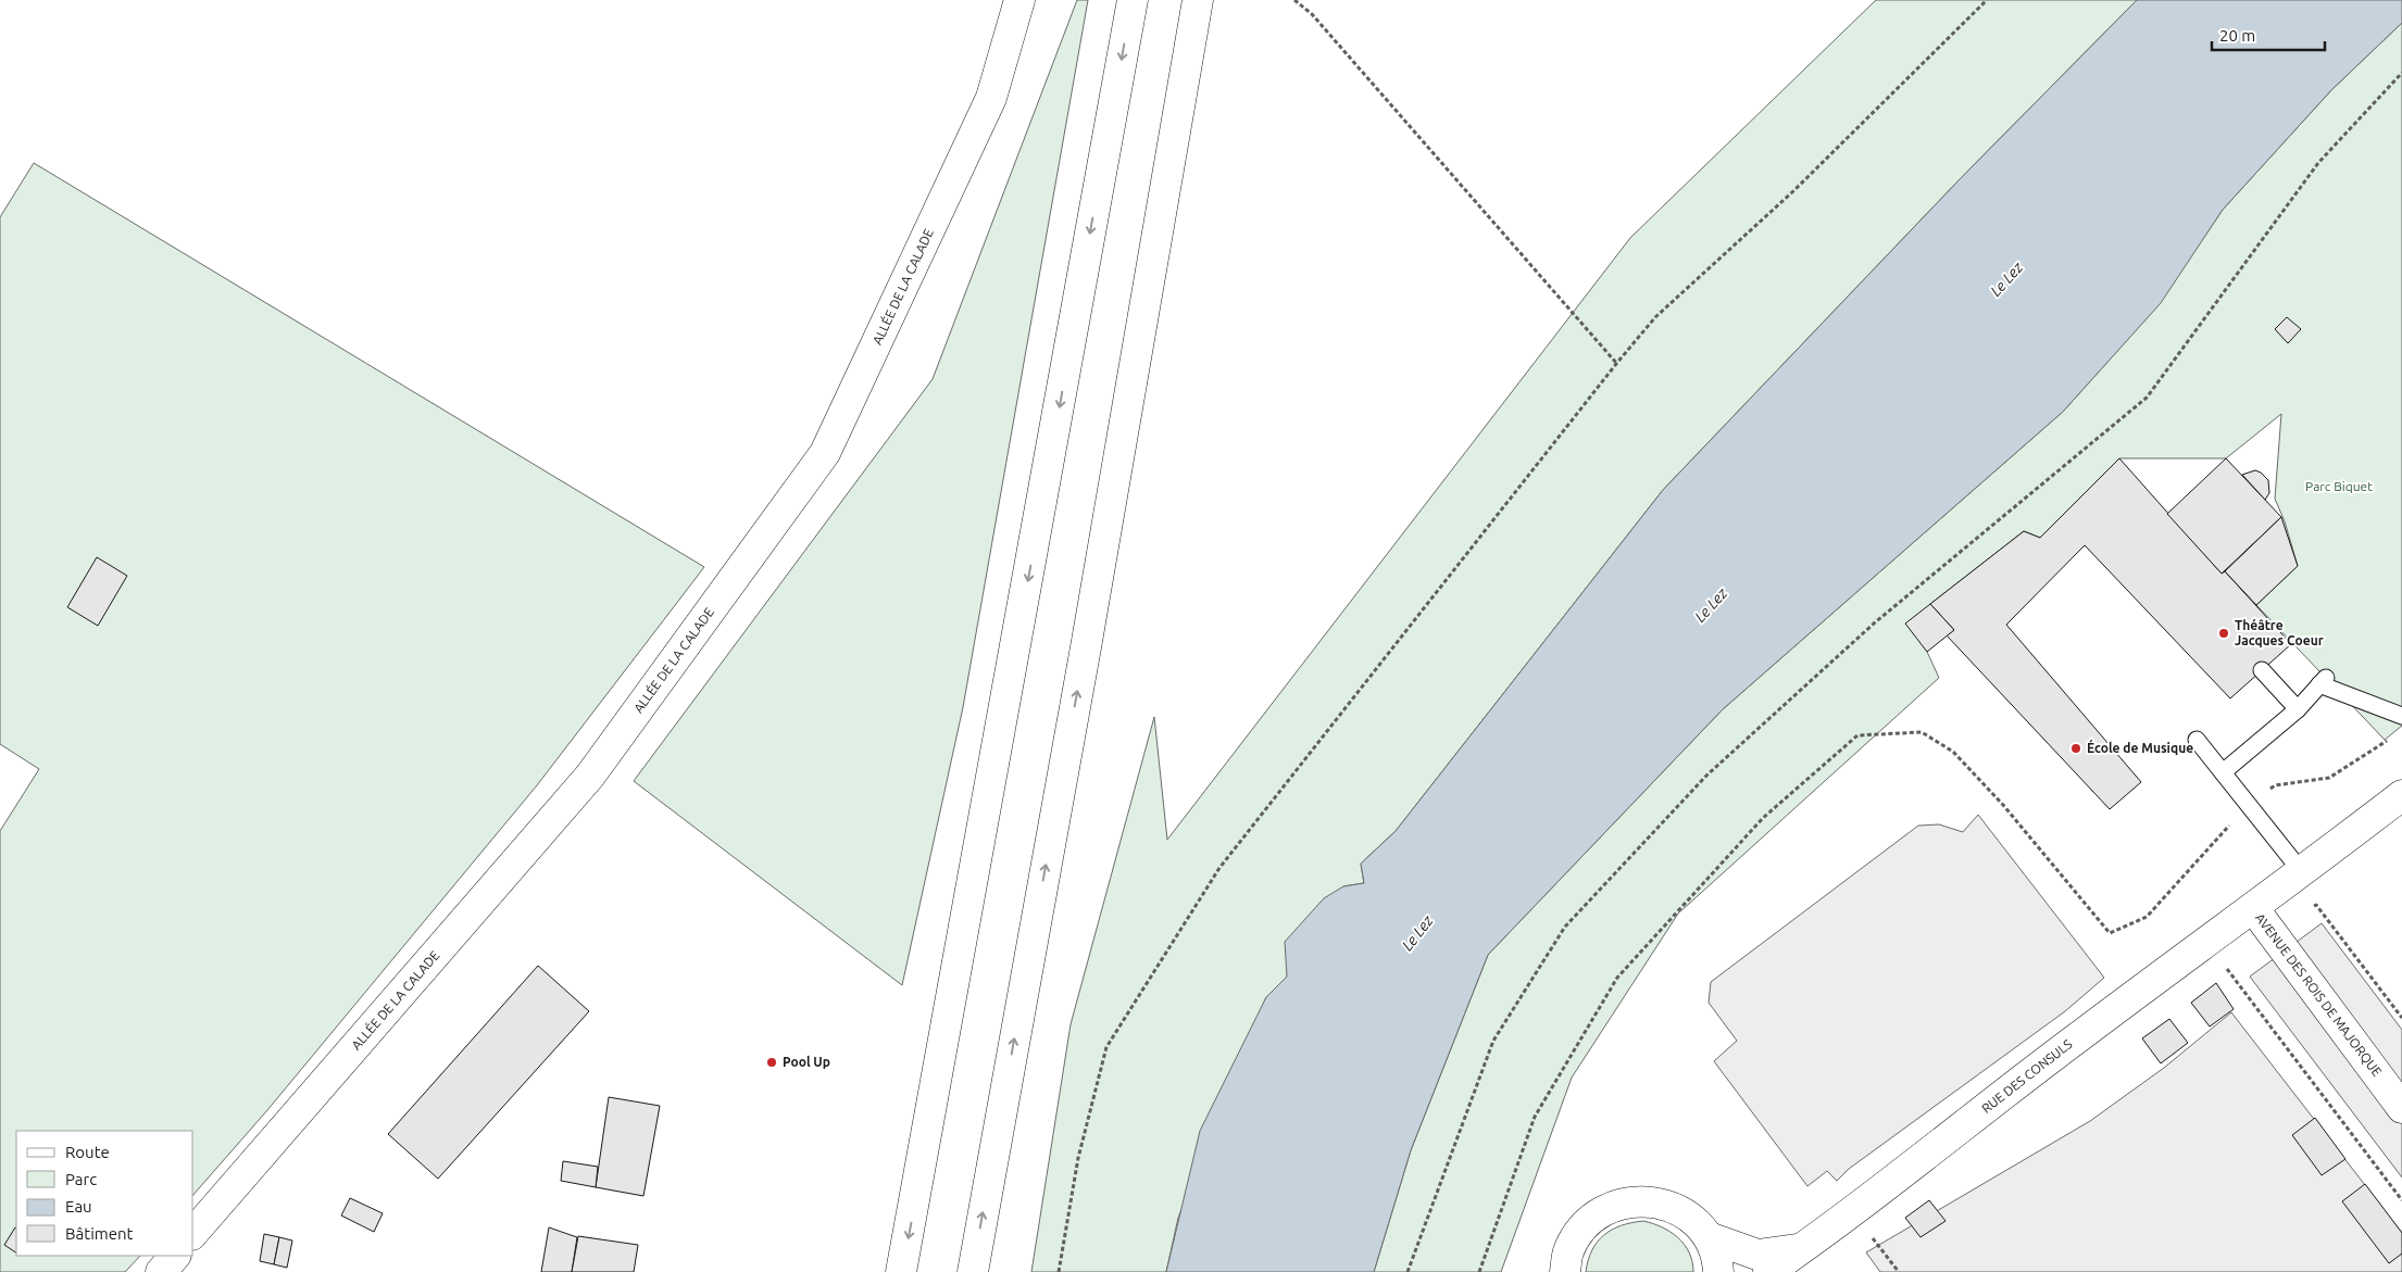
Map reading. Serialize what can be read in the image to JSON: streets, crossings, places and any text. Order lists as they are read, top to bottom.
{
  "streets": {
    "street": ["ALLÉE DE LA CALADE", "AVENUE DES ROIS DE MAJORQUE", "RUE DES CONSULS"]
  },
  "crossings": [
    ["AVENUE DES ROIS DE MAJORQUE", "RUE DES CONSULS"]
  ],
  "water": ["Le Lez"],
  "parks": ["Parc Biquet"],
  "places": ["Théâtre Jacques Coeur", "École de Musique", "Pool Up"],
  "legend": [
    "Route",
    "Parc",
    "Eau",
    "Bâtiment"
  ],
  "scale_bar": "20 m"
}
